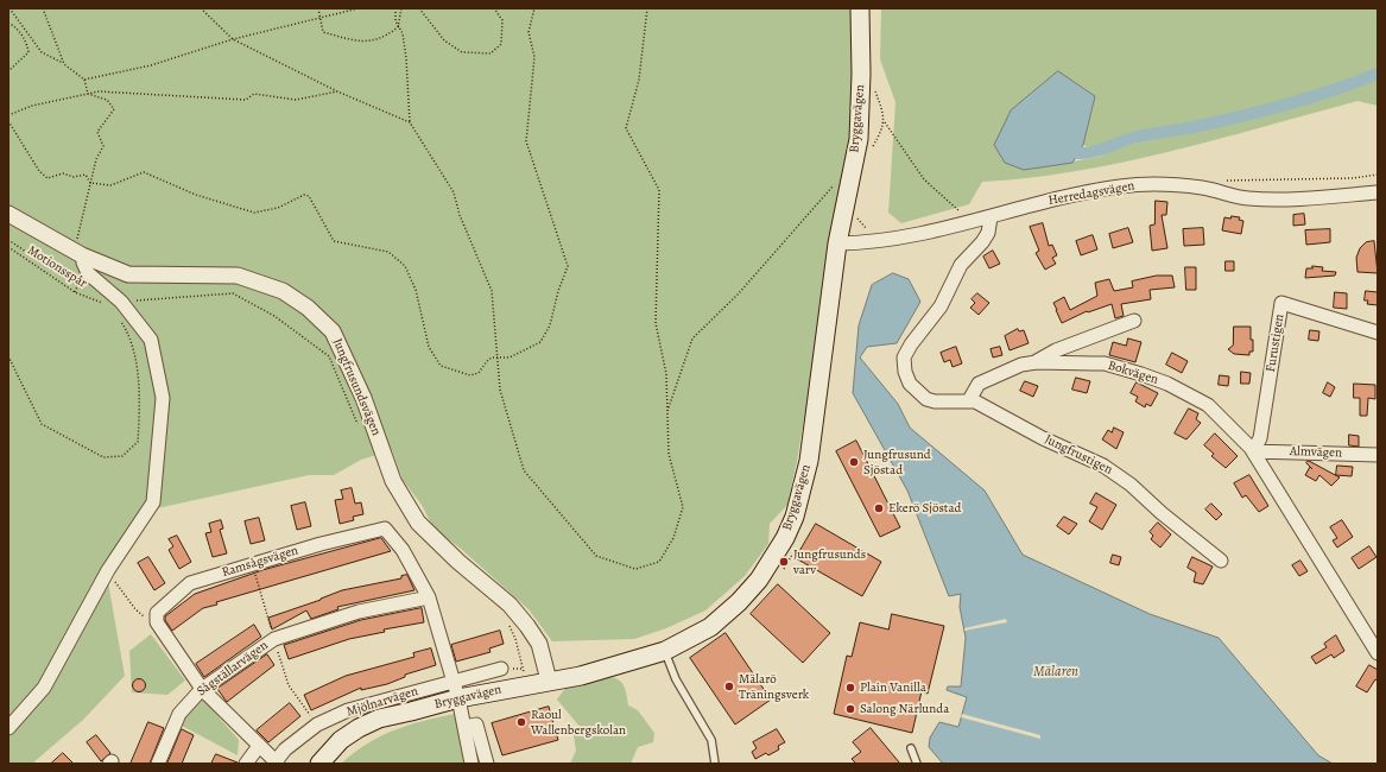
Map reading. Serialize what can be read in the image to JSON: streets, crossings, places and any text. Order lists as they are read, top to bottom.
{
  "streets": {
    "main road": ["Bryggavägen"],
    "street": [
      "Herredagsvägen",
      "Furustigen",
      "Bokvägen",
      "Jungfrusundsvägen",
      "Almvägen",
      "Jungfrustigen",
      "Ramsågsvägen",
      "Sågställarvägen",
      "Mjölnarvägen"
    ],
    "path": ["Motionsspår"]
  },
  "crossings": [
    ["Bryggavägen", "Herredagsvägen"],
    ["Bryggavägen", "Jungfrusundsvägen"],
    ["Bryggavägen", "Ramsågsvägen"],
    ["Furustigen", "Bokvägen"],
    ["Furustigen", "Almvägen"],
    ["Bokvägen", "Almvägen"],
    ["Bokvägen", "Jungfrustigen"],
    ["Ramsågsvägen", "Sågställarvägen"],
    ["Ramsågsvägen", "Mjölnarvägen"]
  ],
  "water": ["Mälaren"],
  "places": [
    "Jungfrusund Sjöstad",
    "Ekerö Sjöstad",
    "Jungfrusunds varv",
    "Mälarö Träningsverk",
    "Plain Vanilla",
    "Salong Närlunda",
    "Raoul Wallenbergskolan"
  ]
}
